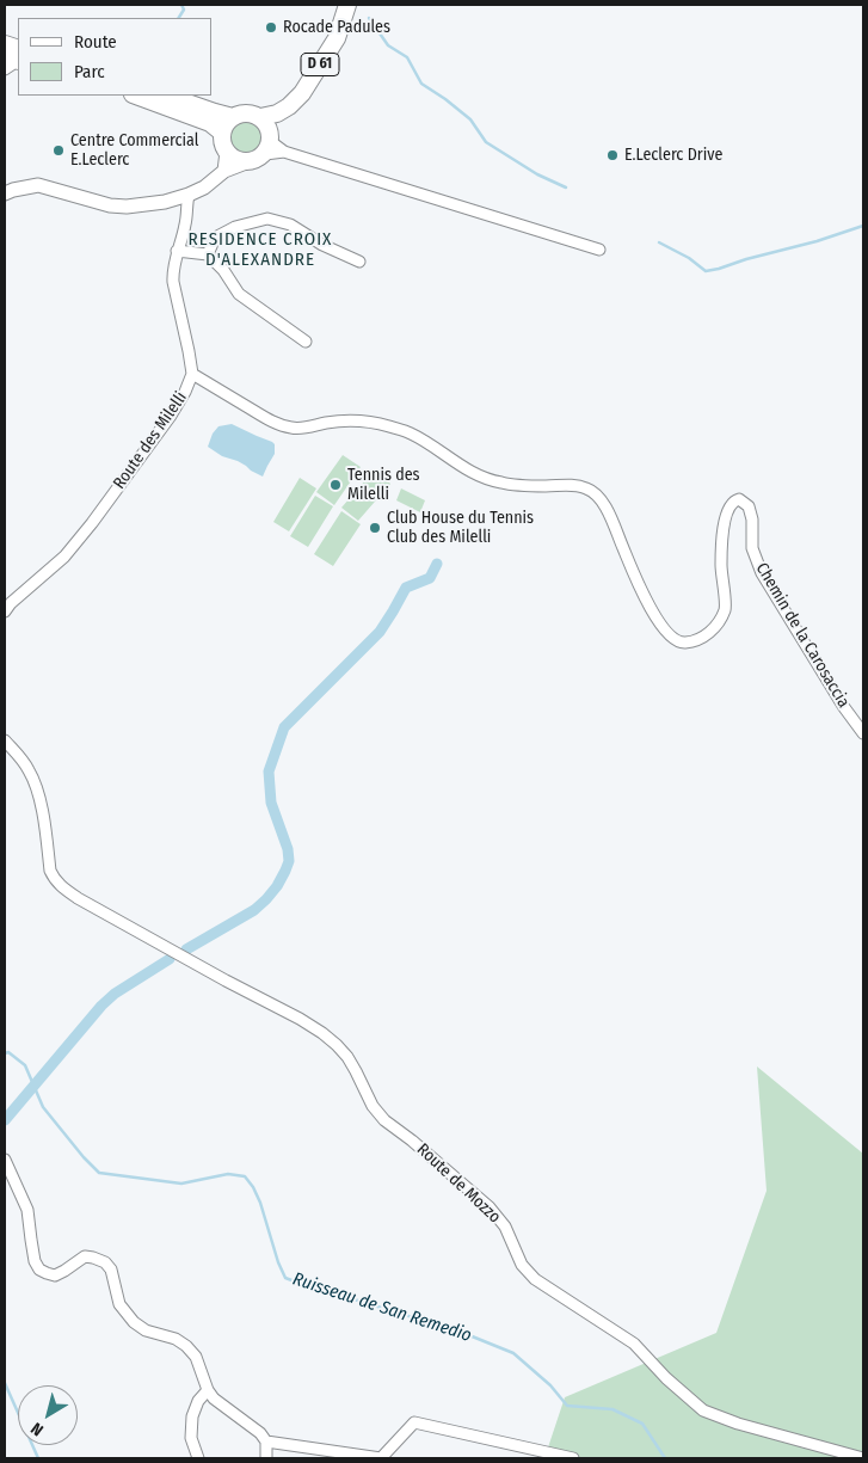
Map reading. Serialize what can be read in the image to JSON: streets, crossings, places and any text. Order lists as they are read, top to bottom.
{
  "streets": {
    "main road": ["D 61"],
    "street": ["Route des Milelli", "Chemin de la Carosaccia", "Route de Mozzo"]
  },
  "crossings": [
    ["Route des Milelli", "Chemin de la Carosaccia"]
  ],
  "districts": ["RESIDENCE CROIX D'ALEXANDRE"],
  "water": ["Ruisseau de San Remedio"],
  "places": [
    "Rocade Padules",
    "Centre Commercial E.Leclerc",
    "E.Leclerc Drive",
    "Tennis des Milelli",
    "Club House du Tennis Club des Milelli"
  ],
  "legend": ["Route", "Parc"],
  "north": "bottom left"
}
